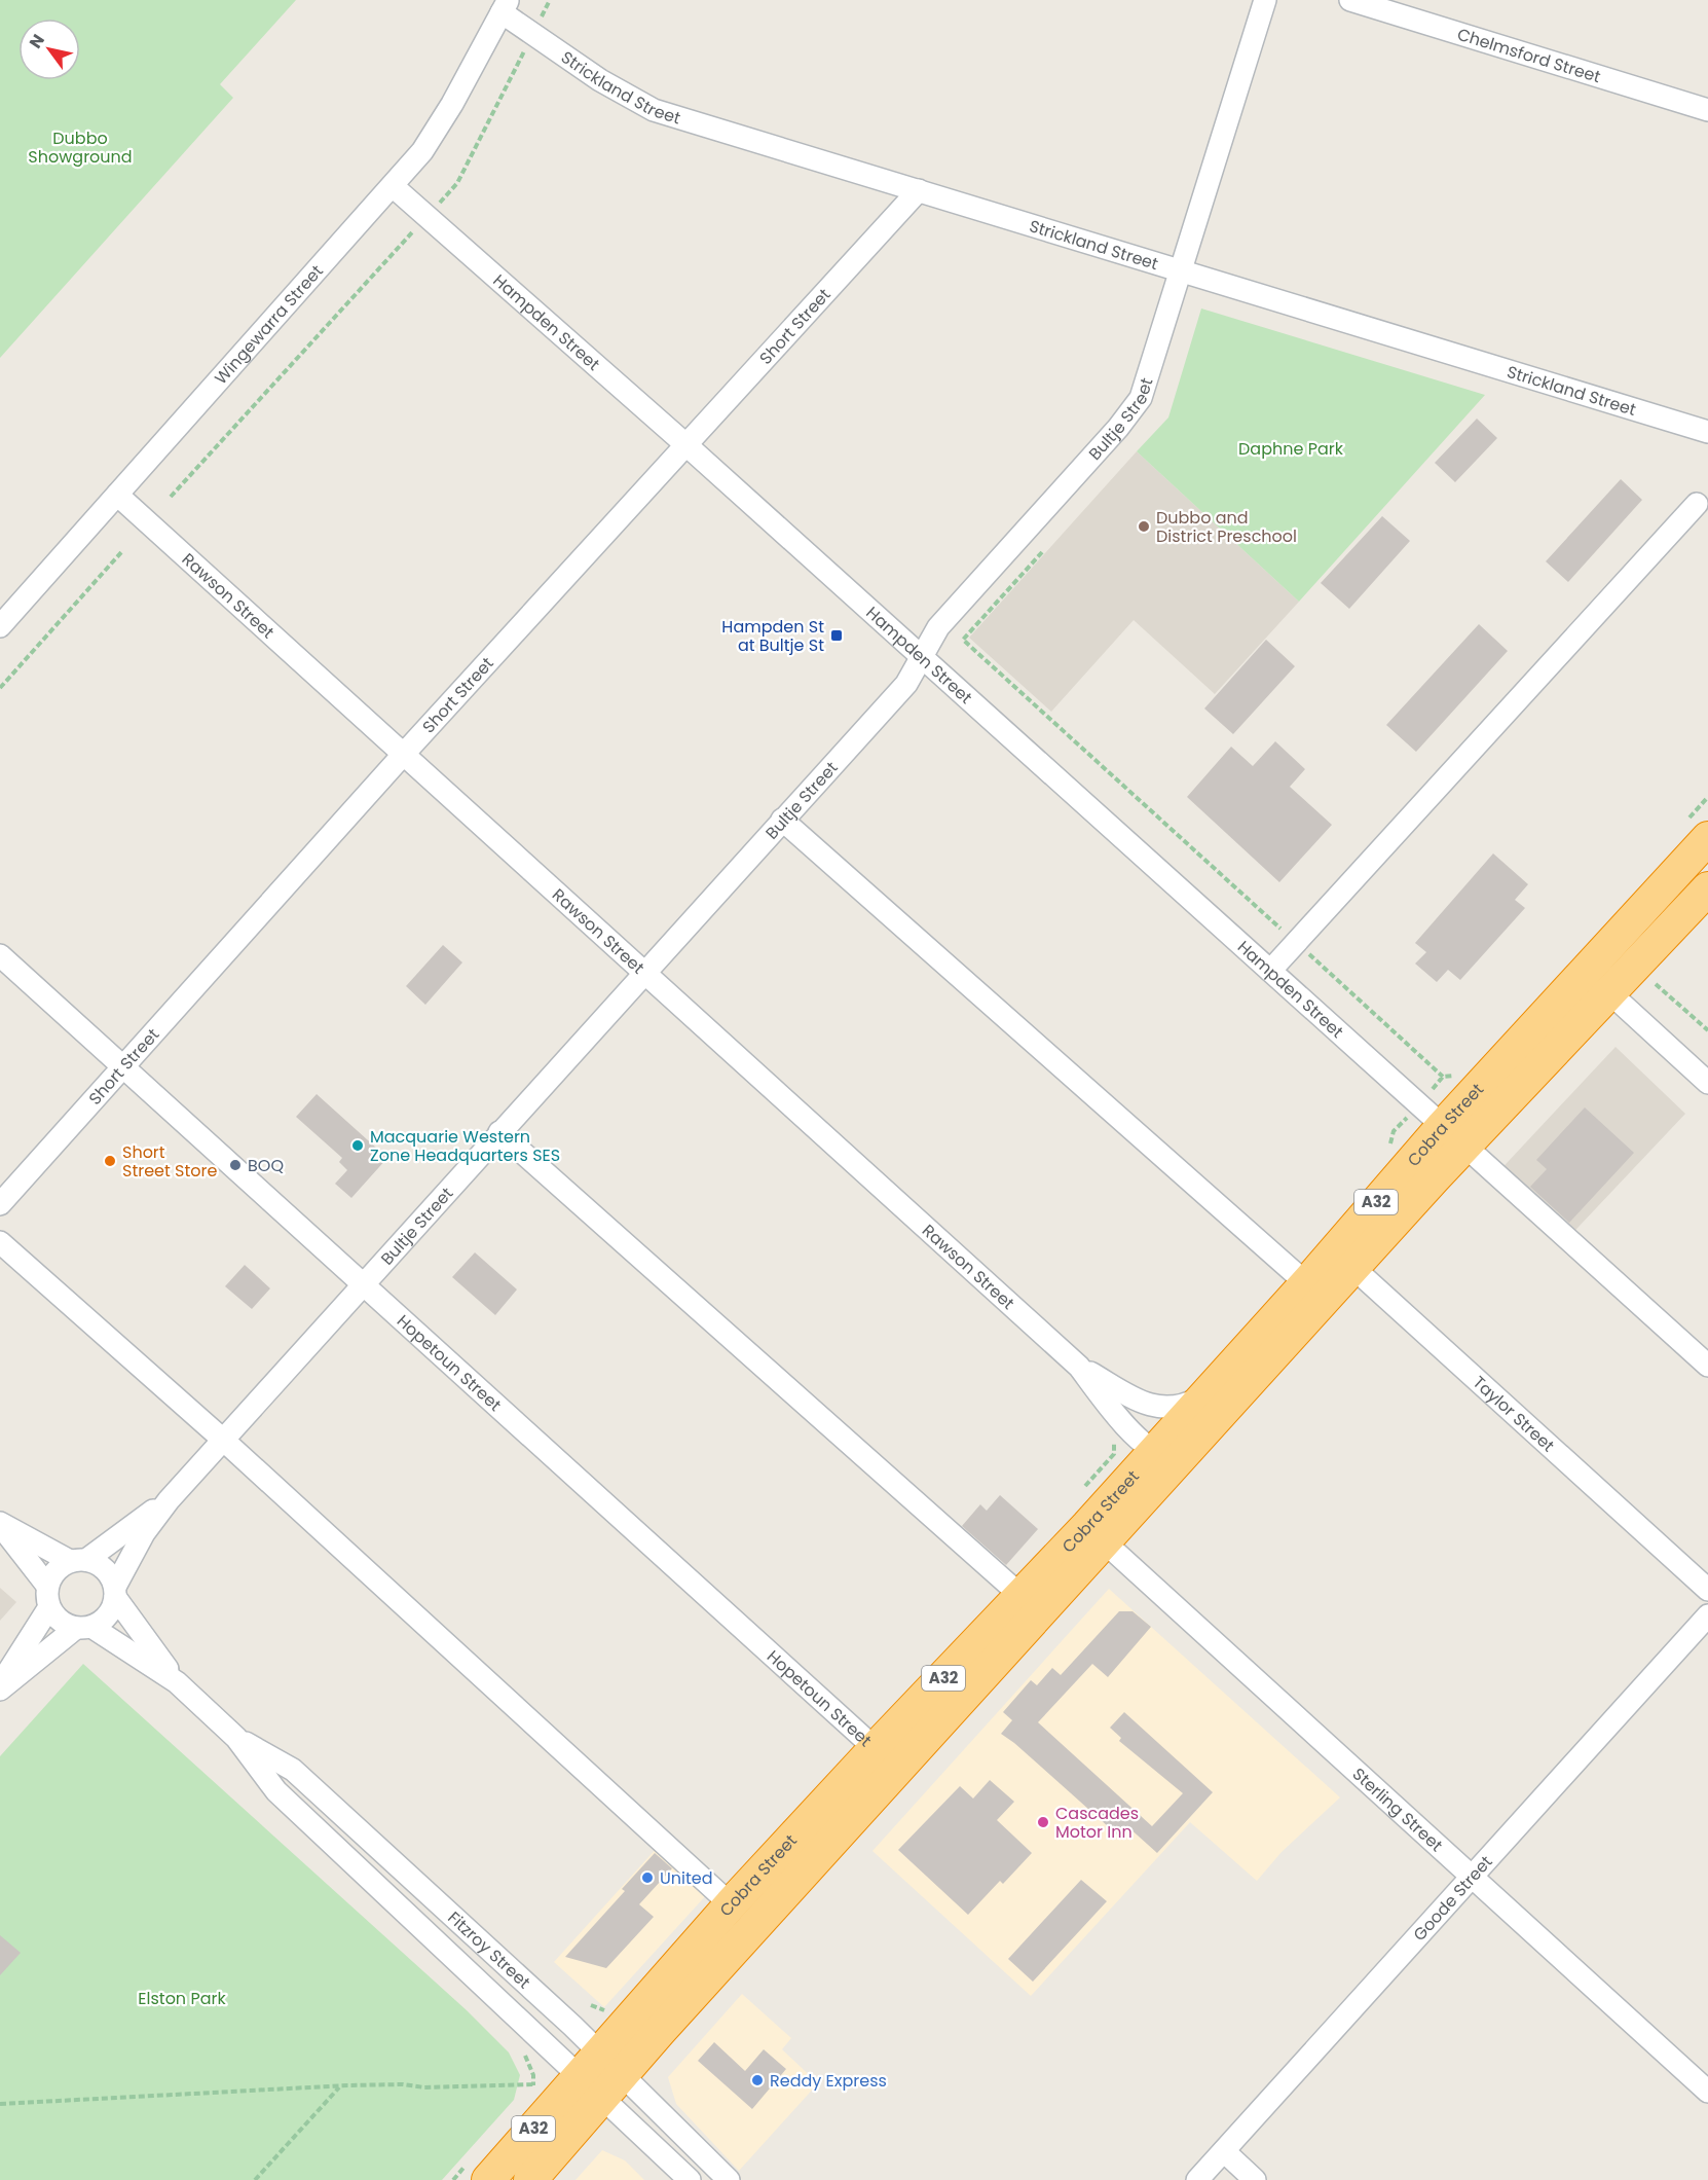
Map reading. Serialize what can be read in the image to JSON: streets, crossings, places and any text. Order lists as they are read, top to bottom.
{
  "streets": {
    "highway": ["Cobra Street", "A32"],
    "street": [
      "Chelmsford Street",
      "Strickland Street",
      "Hampden Street",
      "Wingewarra Street",
      "Short Street",
      "Bultje Street",
      "Rawson Street",
      "Hopetoun Street",
      "Taylor Street",
      "Sterling Street",
      "Goode Street",
      "Fitzroy Street"
    ]
  },
  "crossings": [
    ["Strickland Street", "Wingewarra Street"],
    ["Strickland Street", "Short Street"],
    ["Strickland Street", "Bultje Street"],
    ["Hampden Street", "Wingewarra Street"],
    ["Hampden Street", "Short Street"],
    ["Hampden Street", "Bultje Street"],
    ["Hampden Street", "Cobra Street"],
    ["Wingewarra Street", "Rawson Street"],
    ["Short Street", "Rawson Street"],
    ["Short Street", "Hopetoun Street"],
    ["Bultje Street", "Rawson Street"],
    ["Bultje Street", "Hopetoun Street"],
    ["Bultje Street", "Fitzroy Street"],
    ["Rawson Street", "Cobra Street"],
    ["Cobra Street", "Hopetoun Street"],
    ["Cobra Street", "Taylor Street"],
    ["Cobra Street", "Sterling Street"],
    ["Cobra Street", "Fitzroy Street"],
    ["Sterling Street", "Goode Street"]
  ],
  "parks": ["Dubbo Showground", "Daphne Park", "Elston Park"],
  "places": {
    "other": [
      "Dubbo and District Preschool",
      "Macquarie Western Zone Headquarters SES",
      "Short Street Store",
      "BOQ",
      "Cascades Motor Inn",
      "United",
      "Reddy Express"
    ],
    "transit": ["Hampden St at Bultje St"]
  },
  "north": "top left"
}
